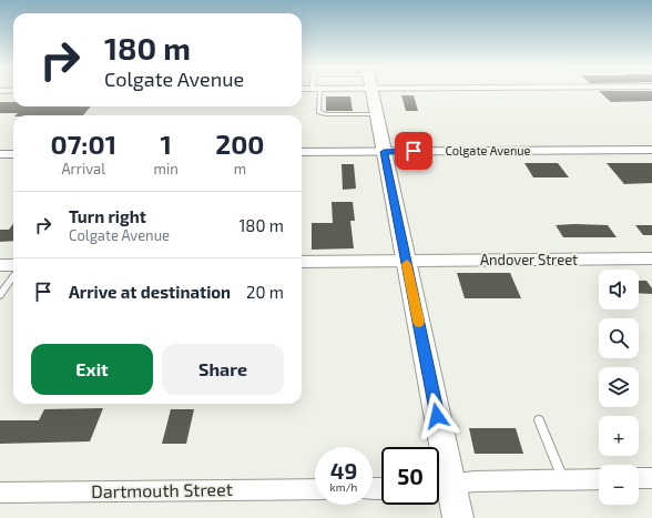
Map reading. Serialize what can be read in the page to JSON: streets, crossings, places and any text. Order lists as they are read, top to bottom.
{
  "streets": {
    "street": ["Colgate Avenue", "Andover Street", "Dartmouth Street"]
  },
  "page": {
    "turn": ["180 m", "Colgate Avenue"],
    "eta": [
      "07:01",
      "Arrival",
      "1",
      "min",
      "200",
      "m"
    ],
    "list": [
      {
        "name": "Turn right",
        "note": "Colgate Avenue",
        "value": "180 m"
      },
      {
        "name": "Arrive at destination",
        "value": "20 m"
      }
    ],
    "map_buttons": ["+", "−"],
    "buttons": ["Exit", "Share"],
    "speed": "49 km/h",
    "limit": "50"
  }
}
